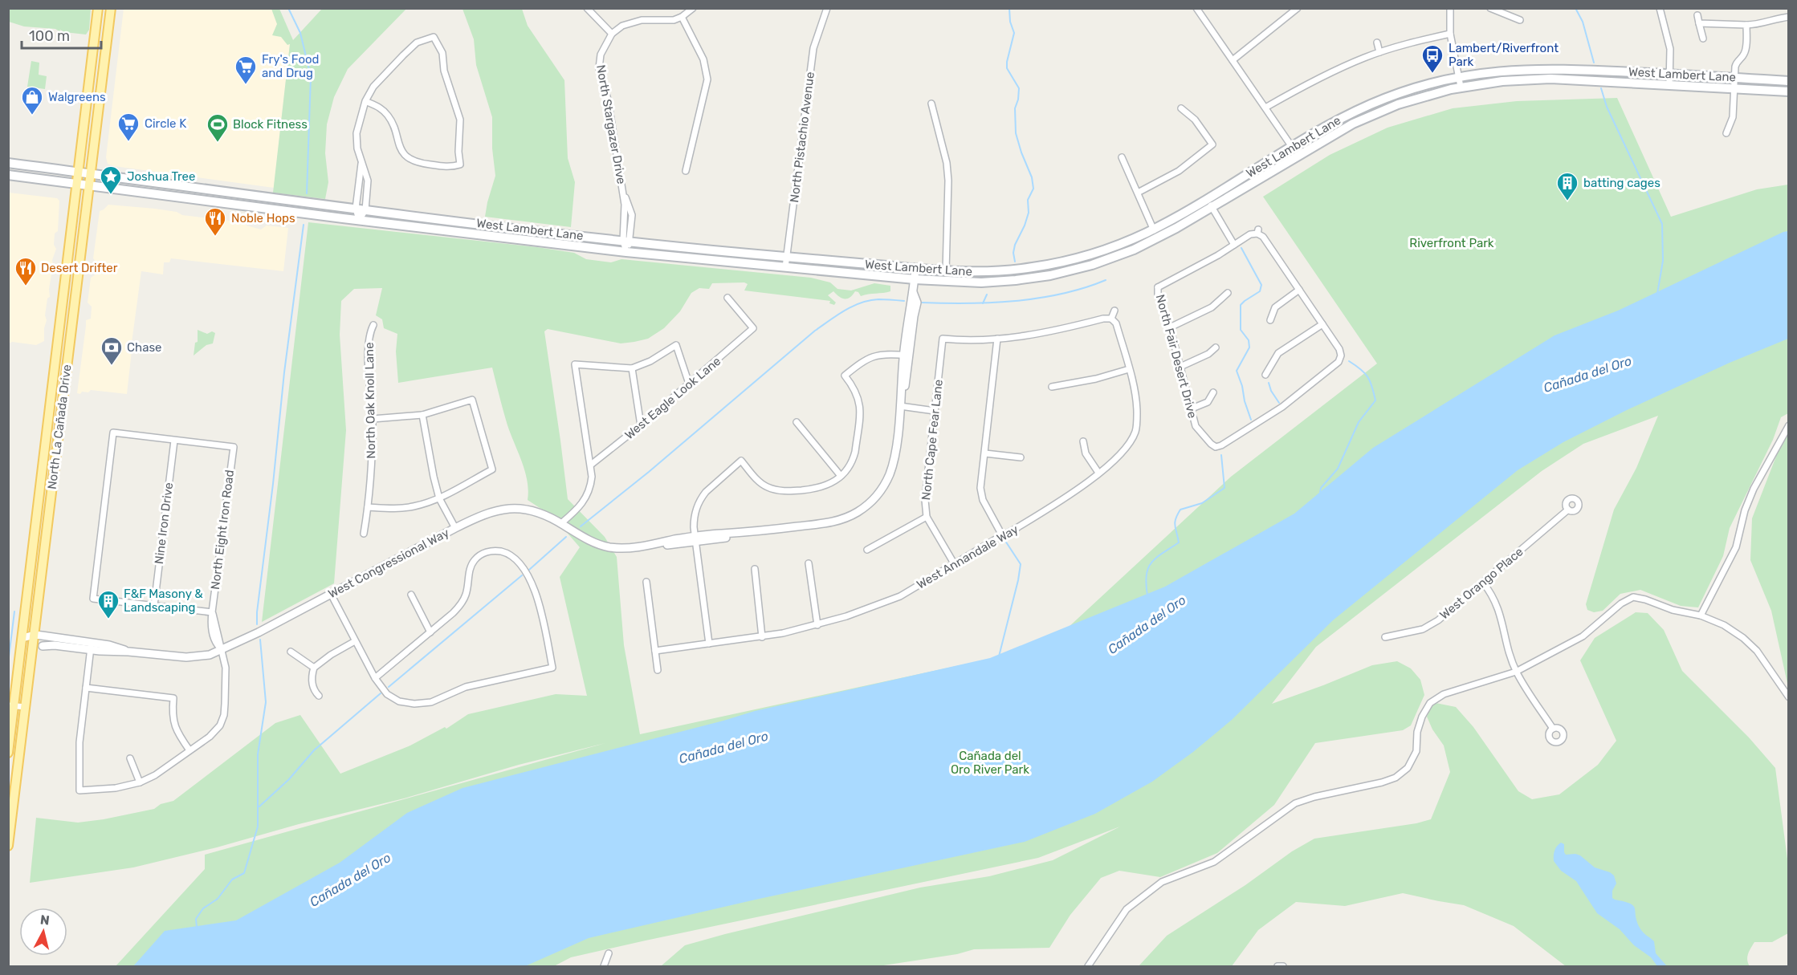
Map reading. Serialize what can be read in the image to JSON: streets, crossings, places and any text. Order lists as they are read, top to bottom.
{
  "streets": {
    "main road": ["West Lambert Lane", "North La Cañada Drive"],
    "street": [
      "North Stargazer Drive",
      "North Pistachio Avenue",
      "North Fair Desert Drive",
      "West Eagle Look Lane",
      "North Oak Knoll Lane",
      "North Cape Fear Lane",
      "Nine Iron Drive",
      "North Eight Iron Road",
      "West Annandale Way",
      "West Congressional Way",
      "West Orango Place"
    ]
  },
  "crossings": [
    ["West Lambert Lane", "North Stargazer Drive"],
    ["West Lambert Lane", "North Pistachio Avenue"],
    ["West Lambert Lane", "North La Cañada Drive"],
    ["West Lambert Lane", "West Congressional Way"],
    ["North La Cañada Drive", "West Congressional Way"],
    ["North Cape Fear Lane", "West Annandale Way"],
    ["Nine Iron Drive", "North Eight Iron Road"],
    ["North Eight Iron Road", "West Congressional Way"]
  ],
  "water": ["Cañada del Oro"],
  "parks": ["Riverfront Park", "Cañada del Oro River Park"],
  "places": {
    "bus stop": ["Lambert/Riverfront Park"],
    "supermarket": ["Fry's Food and Drug", "Circle K"],
    "shop": ["Walgreens"],
    "sports": ["Block Fitness"],
    "place": ["Joshua Tree"],
    "building": ["batting cages", "F&F Masony & Landscaping"],
    "restaurant": ["Noble Hops", "Desert Drifter"],
    "bank": ["Chase"]
  },
  "scale_bar": "100 m",
  "north": "top"
}
